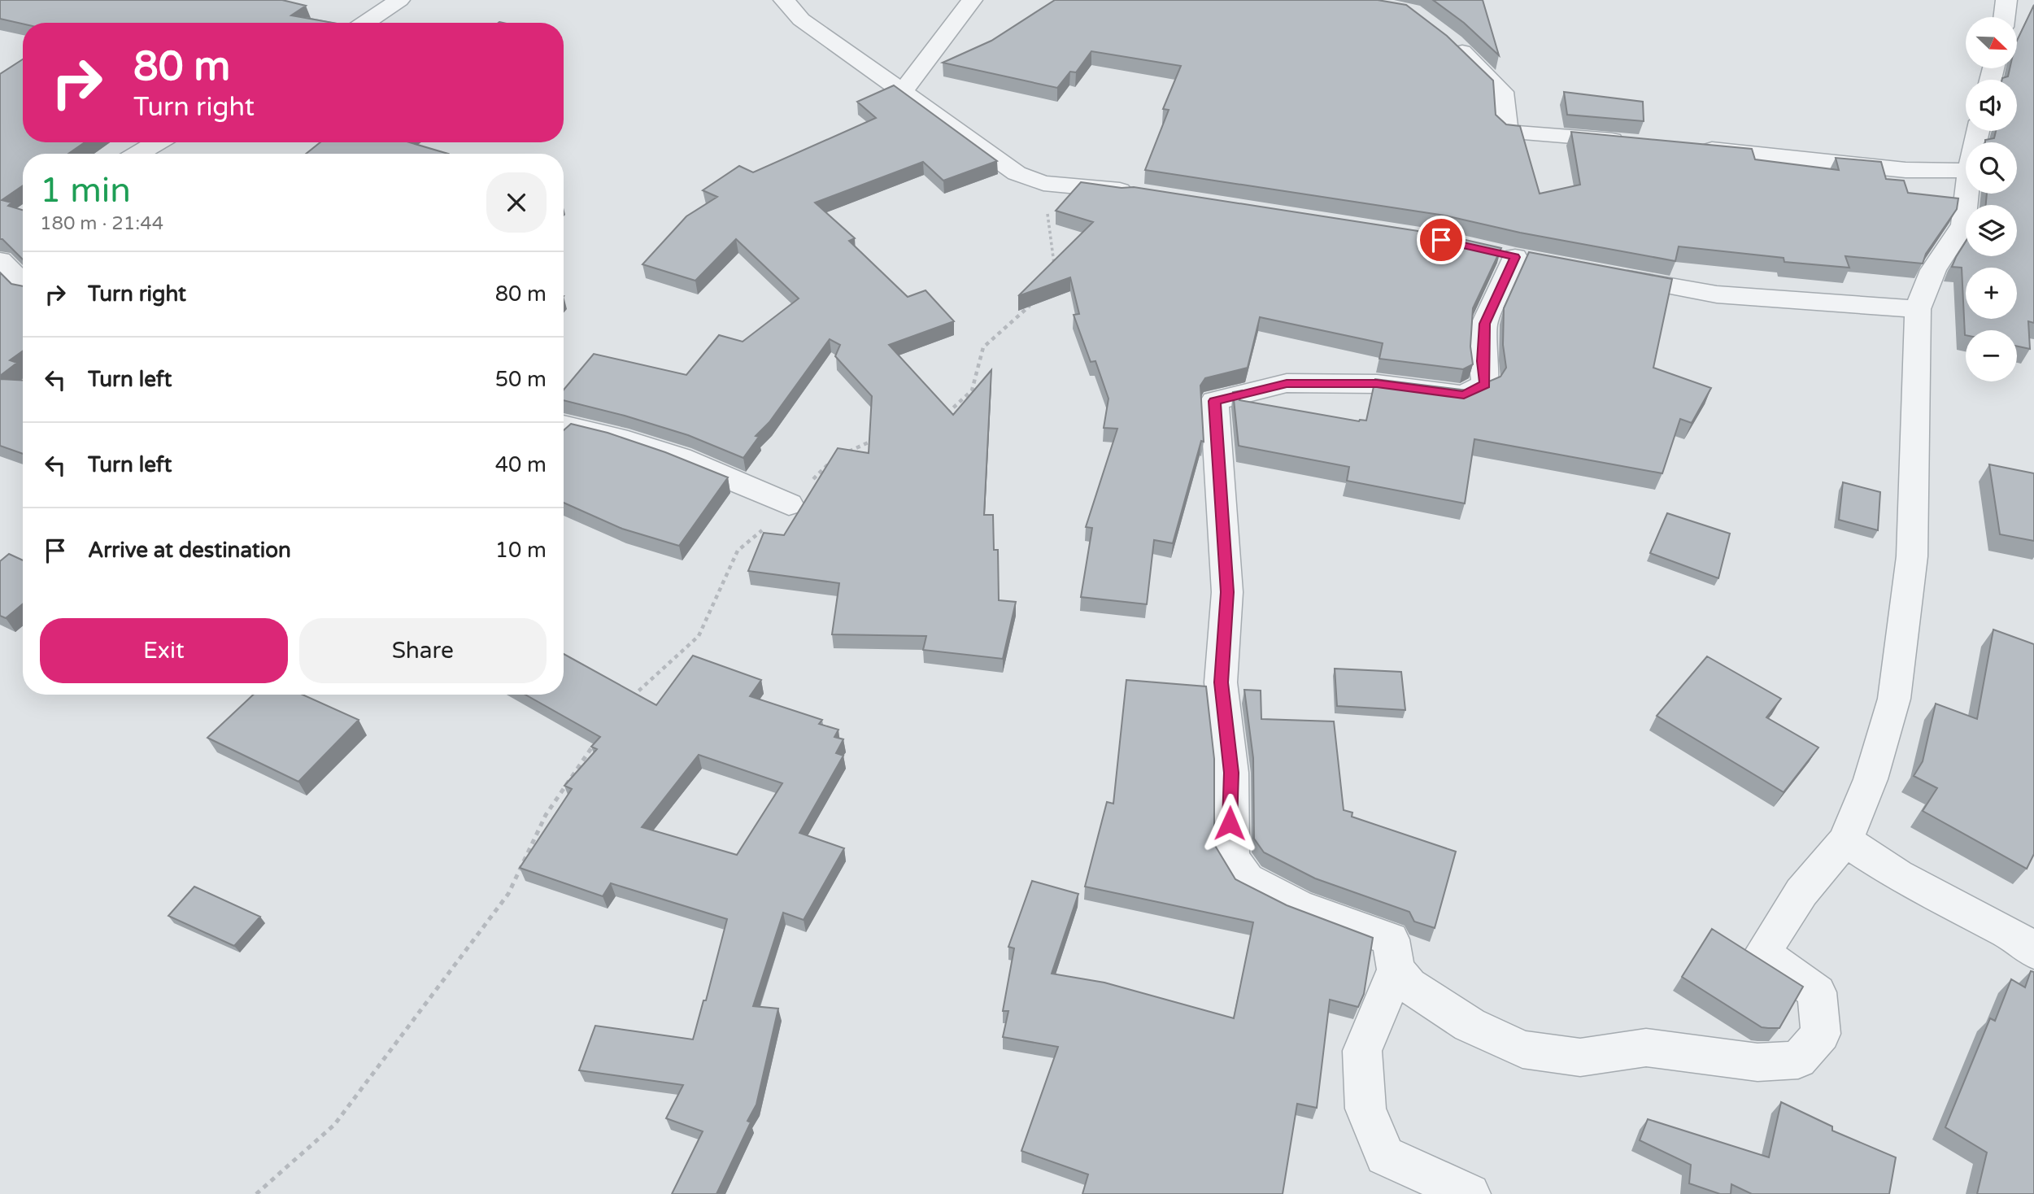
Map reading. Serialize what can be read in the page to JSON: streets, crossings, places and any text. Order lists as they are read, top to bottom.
{
  "north": "bottom right",
  "page": {
    "map_buttons": ["+", "−"],
    "turn": ["80 m", "Turn right"],
    "heading": ["1 min", "180 m · 21:44"],
    "list": [
      {
        "name": "Turn right",
        "value": "80 m"
      },
      {
        "name": "Turn left",
        "value": "50 m"
      },
      {
        "name": "Turn left",
        "value": "40 m"
      },
      {
        "name": "Arrive at destination",
        "value": "10 m"
      }
    ],
    "buttons": ["Exit", "Share"]
  }
}
